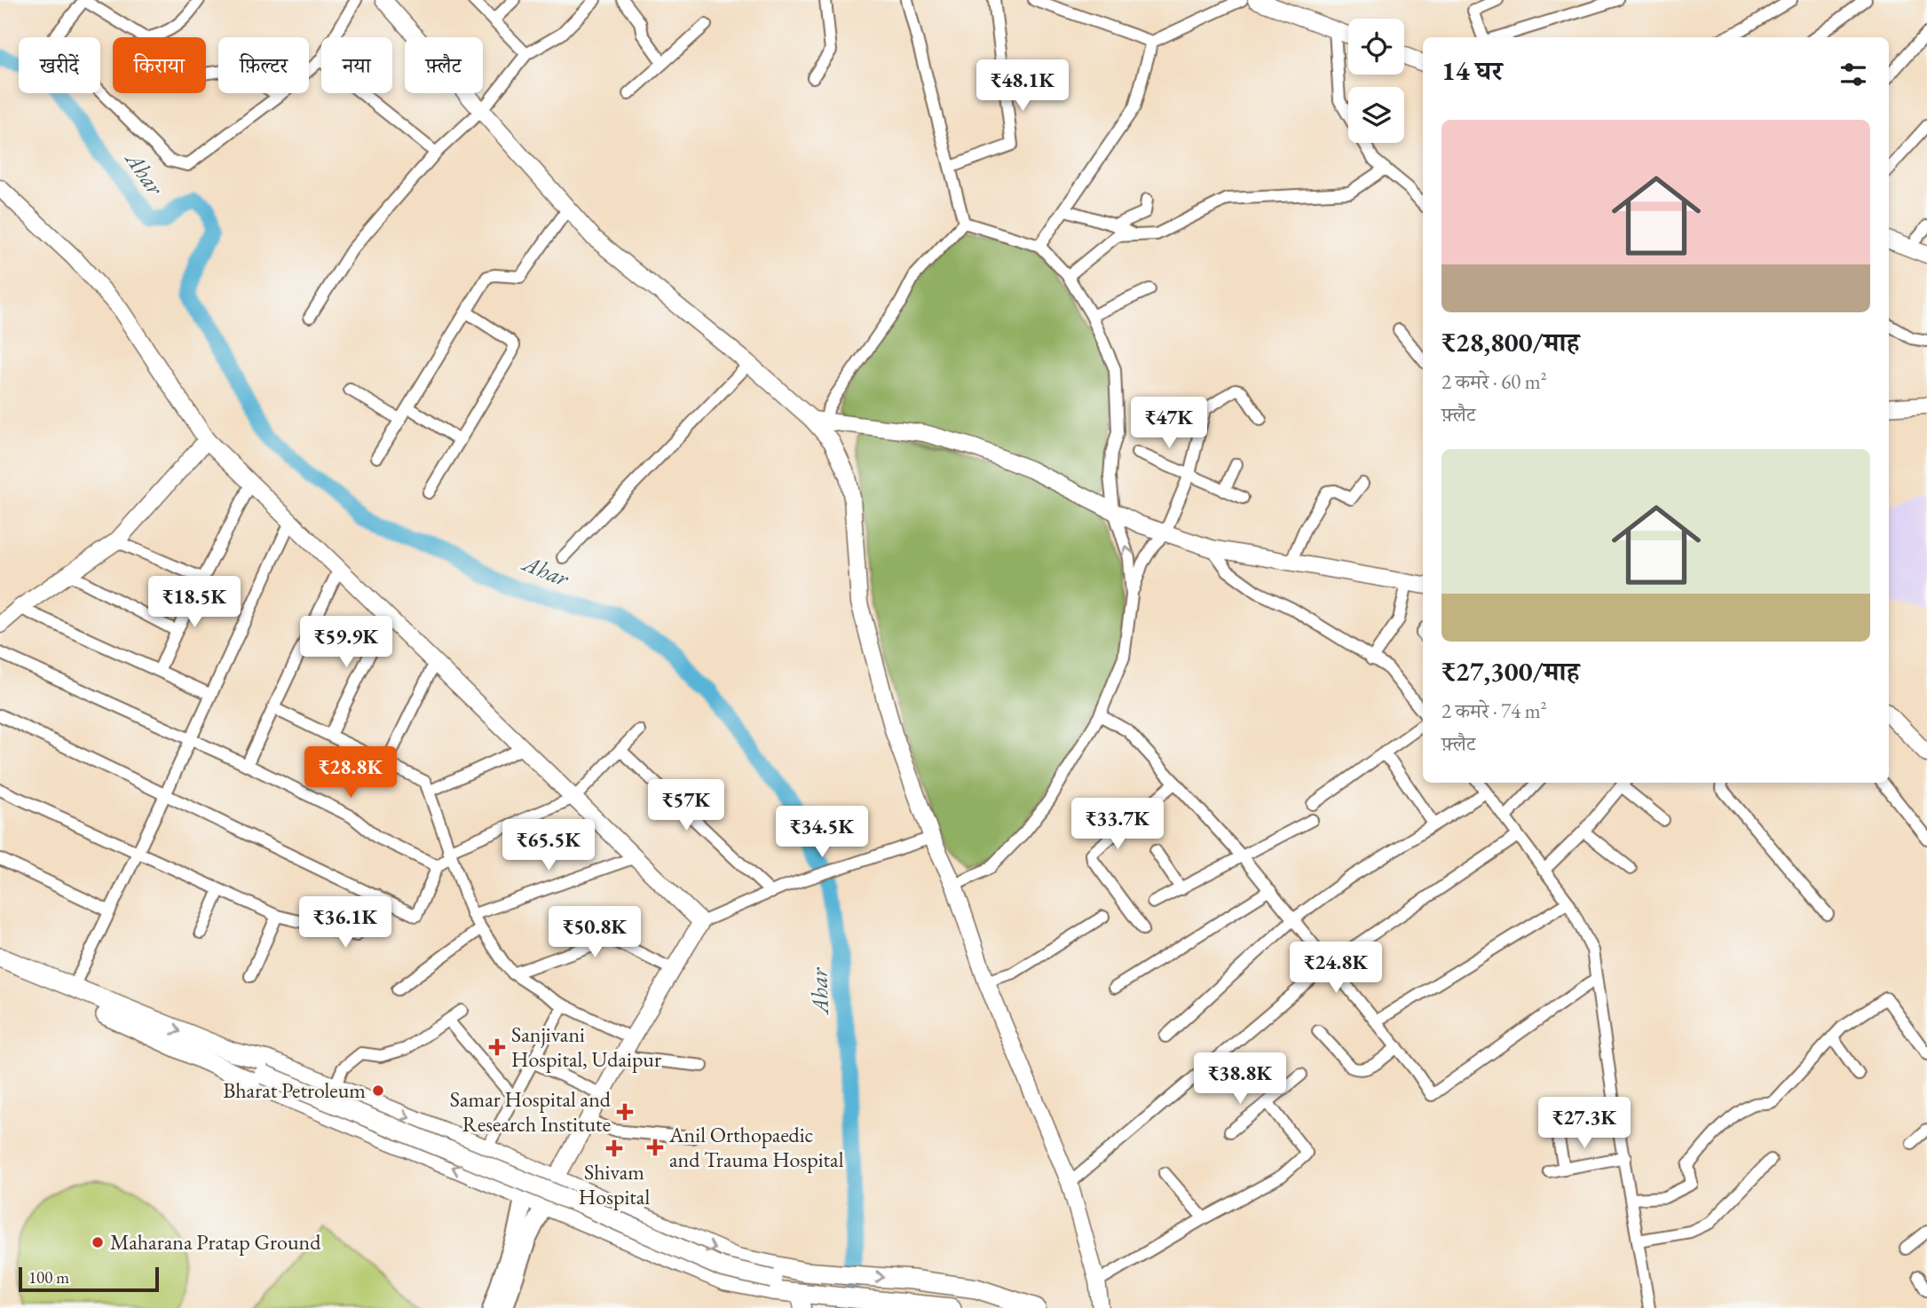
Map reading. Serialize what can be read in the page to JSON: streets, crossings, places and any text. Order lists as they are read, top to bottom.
{
  "water": ["Ahar"],
  "places": {
    "health": [
      "Sanjivani Hospital, Udaipur",
      "Samar Hospital and Research Institute",
      "Anil Orthopaedic and Trauma Hospital",
      "Shivam Hospital"
    ],
    "other": ["Bharat Petroleum", "Maharana Pratap Ground"]
  },
  "scale_bar": "100 m",
  "page": {
    "chip": [
      "खरीदें",
      "किराया",
      "फ़िल्टर",
      "नया",
      "फ़्लैट"
    ],
    "heading": "14 घर",
    "price": [
      "₹48.1K",
      "₹47K",
      "₹18.5K",
      "₹59.9K",
      "₹28.8K",
      "₹57K",
      "₹33.7K",
      "₹34.5K",
      "₹65.5K",
      "₹36.1K",
      "₹50.8K",
      "₹24.8K",
      "₹38.8K",
      "₹27.3K"
    ],
    "list": [
      {
        "name": "₹28,800/माह",
        "note": "2 कमरे · 60 m² · फ़्लैट"
      },
      {
        "name": "₹27,300/माह",
        "note": "2 कमरे · 74 m² · फ़्लैट"
      }
    ],
    "scale": "100 m"
  }
}
